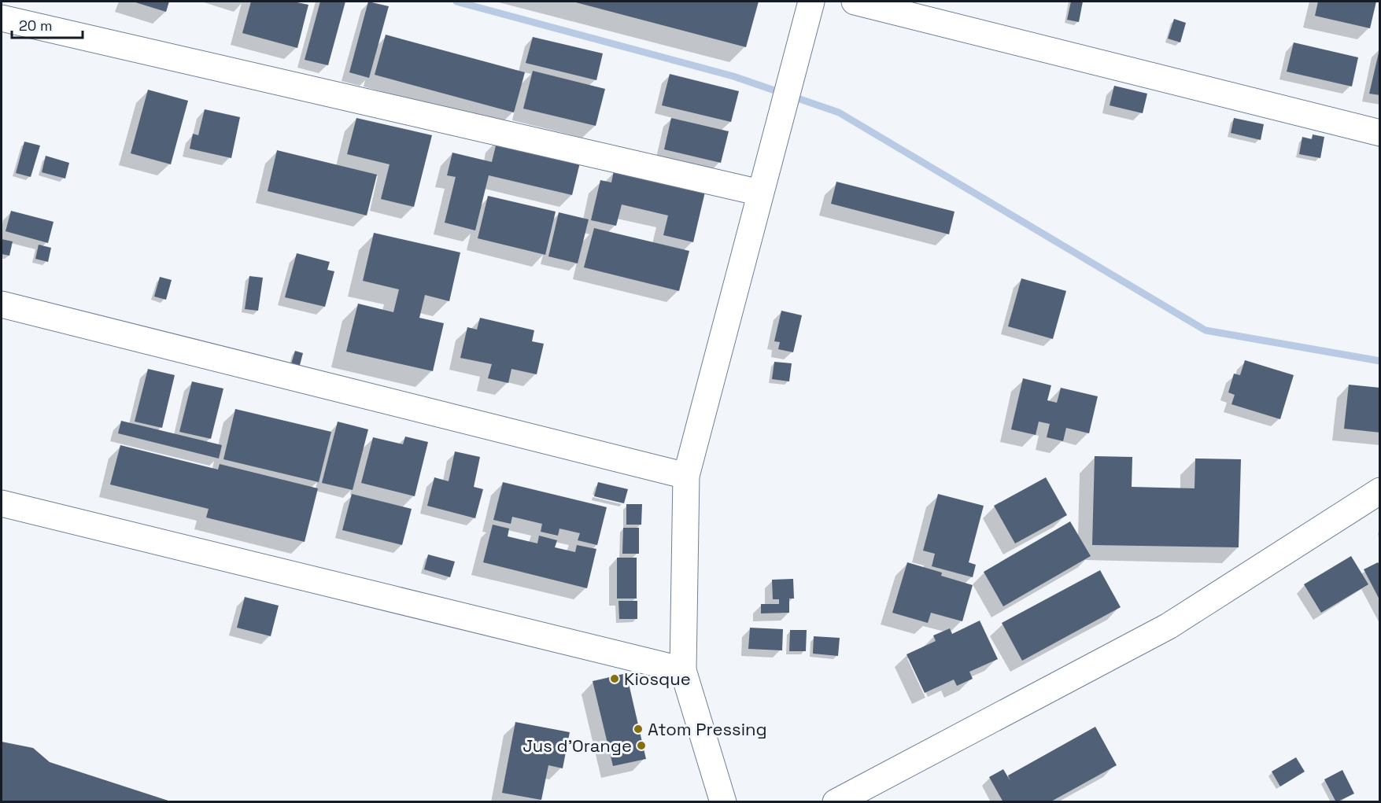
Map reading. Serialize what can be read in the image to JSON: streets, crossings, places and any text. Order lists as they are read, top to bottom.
{
  "places": ["Kiosque", "Atom Pressing", "Jus d'Orange"],
  "scale_bar": "20 m"
}
